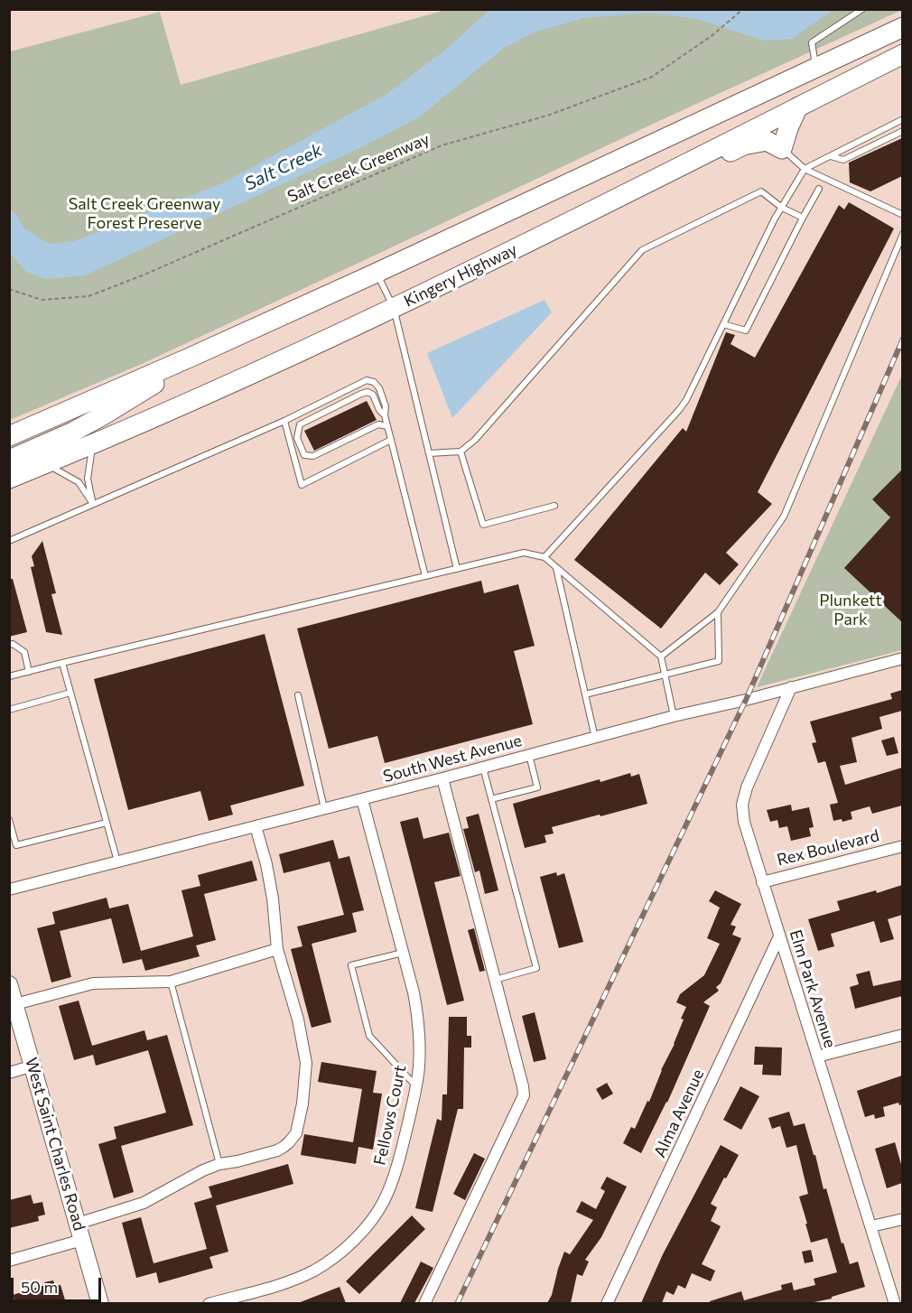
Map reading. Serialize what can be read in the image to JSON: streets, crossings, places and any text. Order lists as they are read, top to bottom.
{
  "streets": {
    "highway": ["Kingery Highway"],
    "main road": ["West Saint Charles Road"],
    "street": [
      "South West Avenue",
      "Rex Boulevard",
      "Elm Park Avenue",
      "Alma Avenue",
      "Fellows Court"
    ],
    "path": ["Salt Creek Greenway"]
  },
  "crossings": [
    ["South West Avenue", "Elm Park Avenue"],
    ["South West Avenue", "Fellows Court"],
    ["Rex Boulevard", "Elm Park Avenue"],
    ["Elm Park Avenue", "Alma Avenue"]
  ],
  "water": ["Salt Creek"],
  "parks": ["Salt Creek Greenway Forest Preserve", "Plunkett Park"],
  "scale_bar": "50 m"
}
